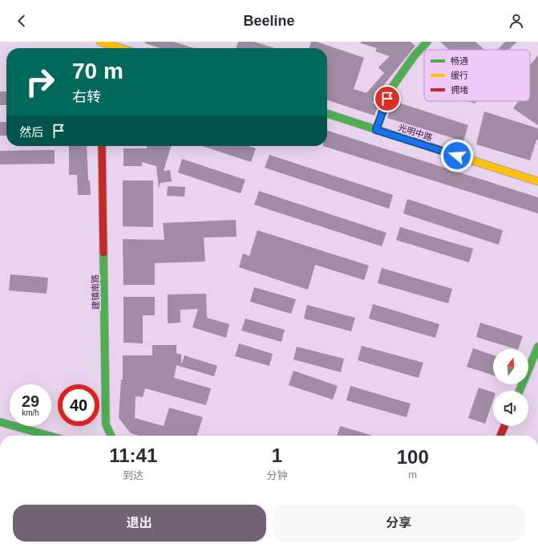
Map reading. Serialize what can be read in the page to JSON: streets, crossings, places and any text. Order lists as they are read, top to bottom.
{
  "streets": {
    "street": ["光明中路", "建镇南路"]
  },
  "legend": ["畅通", "缓行", "拥堵"],
  "north": "top",
  "page": {
    "header": "Beeline",
    "turn": ["70 m", "右转"],
    "then": "然后",
    "speed": "29 km/h",
    "limit": "40",
    "eta": [
      "11:41",
      "到达",
      "1",
      "分钟",
      "100",
      "m"
    ],
    "buttons": ["退出", "分享"]
  }
}
